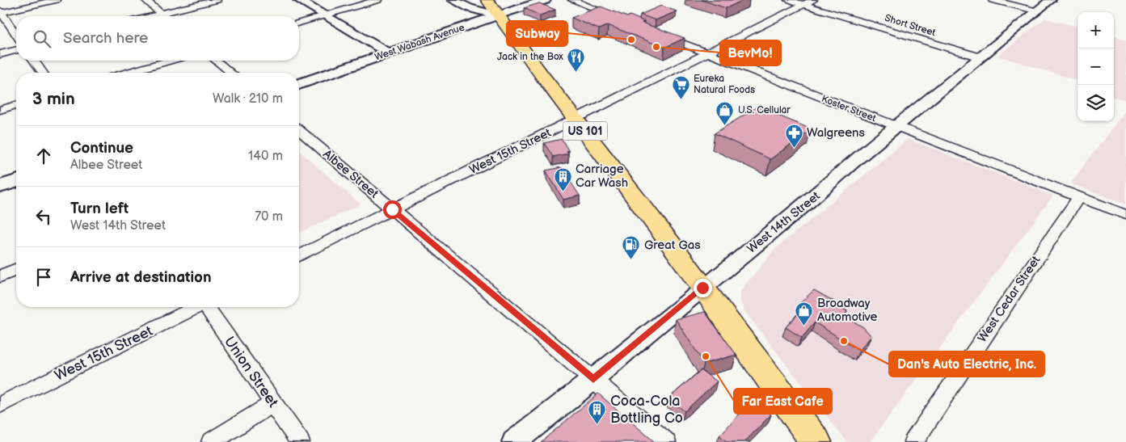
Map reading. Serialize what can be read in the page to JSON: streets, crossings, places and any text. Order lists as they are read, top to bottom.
{
  "streets": {
    "highway": ["US 101"],
    "main road": ["West Wabash Avenue"],
    "street": [
      "Short Street",
      "Koster Street",
      "West 15th Street",
      "Albee Street",
      "West 14th Street",
      "West Cedar Street",
      "Union Street"
    ]
  },
  "crossings": [
    ["Short Street", "West 15th Street"],
    ["Short Street", "West 14th Street"],
    ["West Wabash Avenue", "US 101"],
    ["Koster Street", "West 15th Street"],
    ["Koster Street", "West 14th Street"],
    ["Koster Street", "West Cedar Street"],
    ["US 101", "West 15th Street"],
    ["US 101", "West 14th Street"],
    ["West 15th Street", "Albee Street"],
    ["Albee Street", "West 14th Street"]
  ],
  "places": {
    "other": [
      "Subway",
      "BevMo!",
      "Dan's Auto Electric, Inc.",
      "Far East Cafe"
    ],
    "restaurant": ["Jack in the Box"],
    "supermarket": ["Eureka Natural Foods"],
    "shop": ["U.S. Cellular", "Broadway Automotive"],
    "pharmacy": ["Walgreens"],
    "building": ["Carriage Car Wash", "Coca-Cola Bottling Co"],
    "fuel station": ["Great Gas"]
  },
  "page": {
    "map_buttons": ["+", "−"],
    "search": "Search here",
    "heading": ["3 min", "Walk · 210 m"],
    "list": [
      ["Continue", "Albee Street", "140 m"],
      ["Turn left", "West 14th Street", "70 m"],
      "Arrive at destination"
    ]
  }
}
